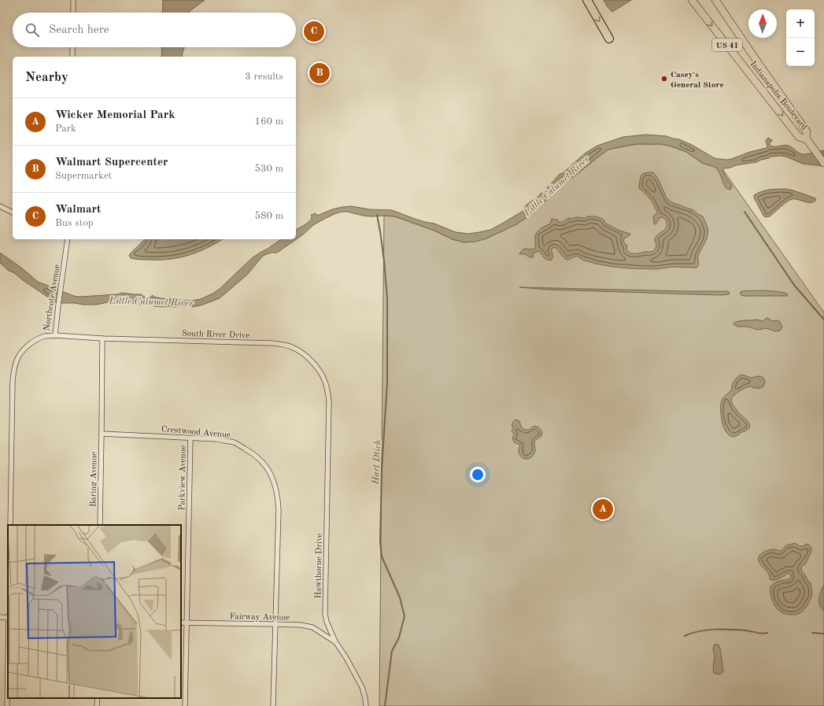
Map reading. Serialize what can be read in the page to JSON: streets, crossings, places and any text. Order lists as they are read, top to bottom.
{
  "streets": {
    "highway": ["US 41", "Indianapolis Boulevard"],
    "street": [
      "Northcote Avenue",
      "South River Drive",
      "Crestwood Avenue",
      "Parkview Avenue",
      "Baring Avenue",
      "Hawthorne Drive",
      "Fairway Avenue"
    ]
  },
  "crossings": [
    ["Northcote Avenue", "South River Drive"],
    ["South River Drive", "Hawthorne Drive"],
    ["Crestwood Avenue", "Parkview Avenue"],
    ["Crestwood Avenue", "Baring Avenue"],
    ["Crestwood Avenue", "Fairway Avenue"],
    ["Parkview Avenue", "Fairway Avenue"],
    ["Hawthorne Drive", "Fairway Avenue"]
  ],
  "water": ["Little Calumet River", "Hart Dtich"],
  "places": ["Casey's General Store"],
  "north": "top",
  "page": {
    "map_buttons": ["+", "−"],
    "search": "Search here",
    "pins": ["C", "B", "A"],
    "heading": ["Nearby", "3 results"],
    "list": [
      {
        "mark": "A",
        "name": "Wicker Memorial Park",
        "note": "Park",
        "value": "160 m"
      },
      {
        "mark": "B",
        "name": "Walmart Supercenter",
        "note": "Supermarket",
        "value": "530 m"
      },
      {
        "mark": "C",
        "name": "Walmart",
        "note": "Bus stop",
        "value": "580 m"
      }
    ]
  }
}
